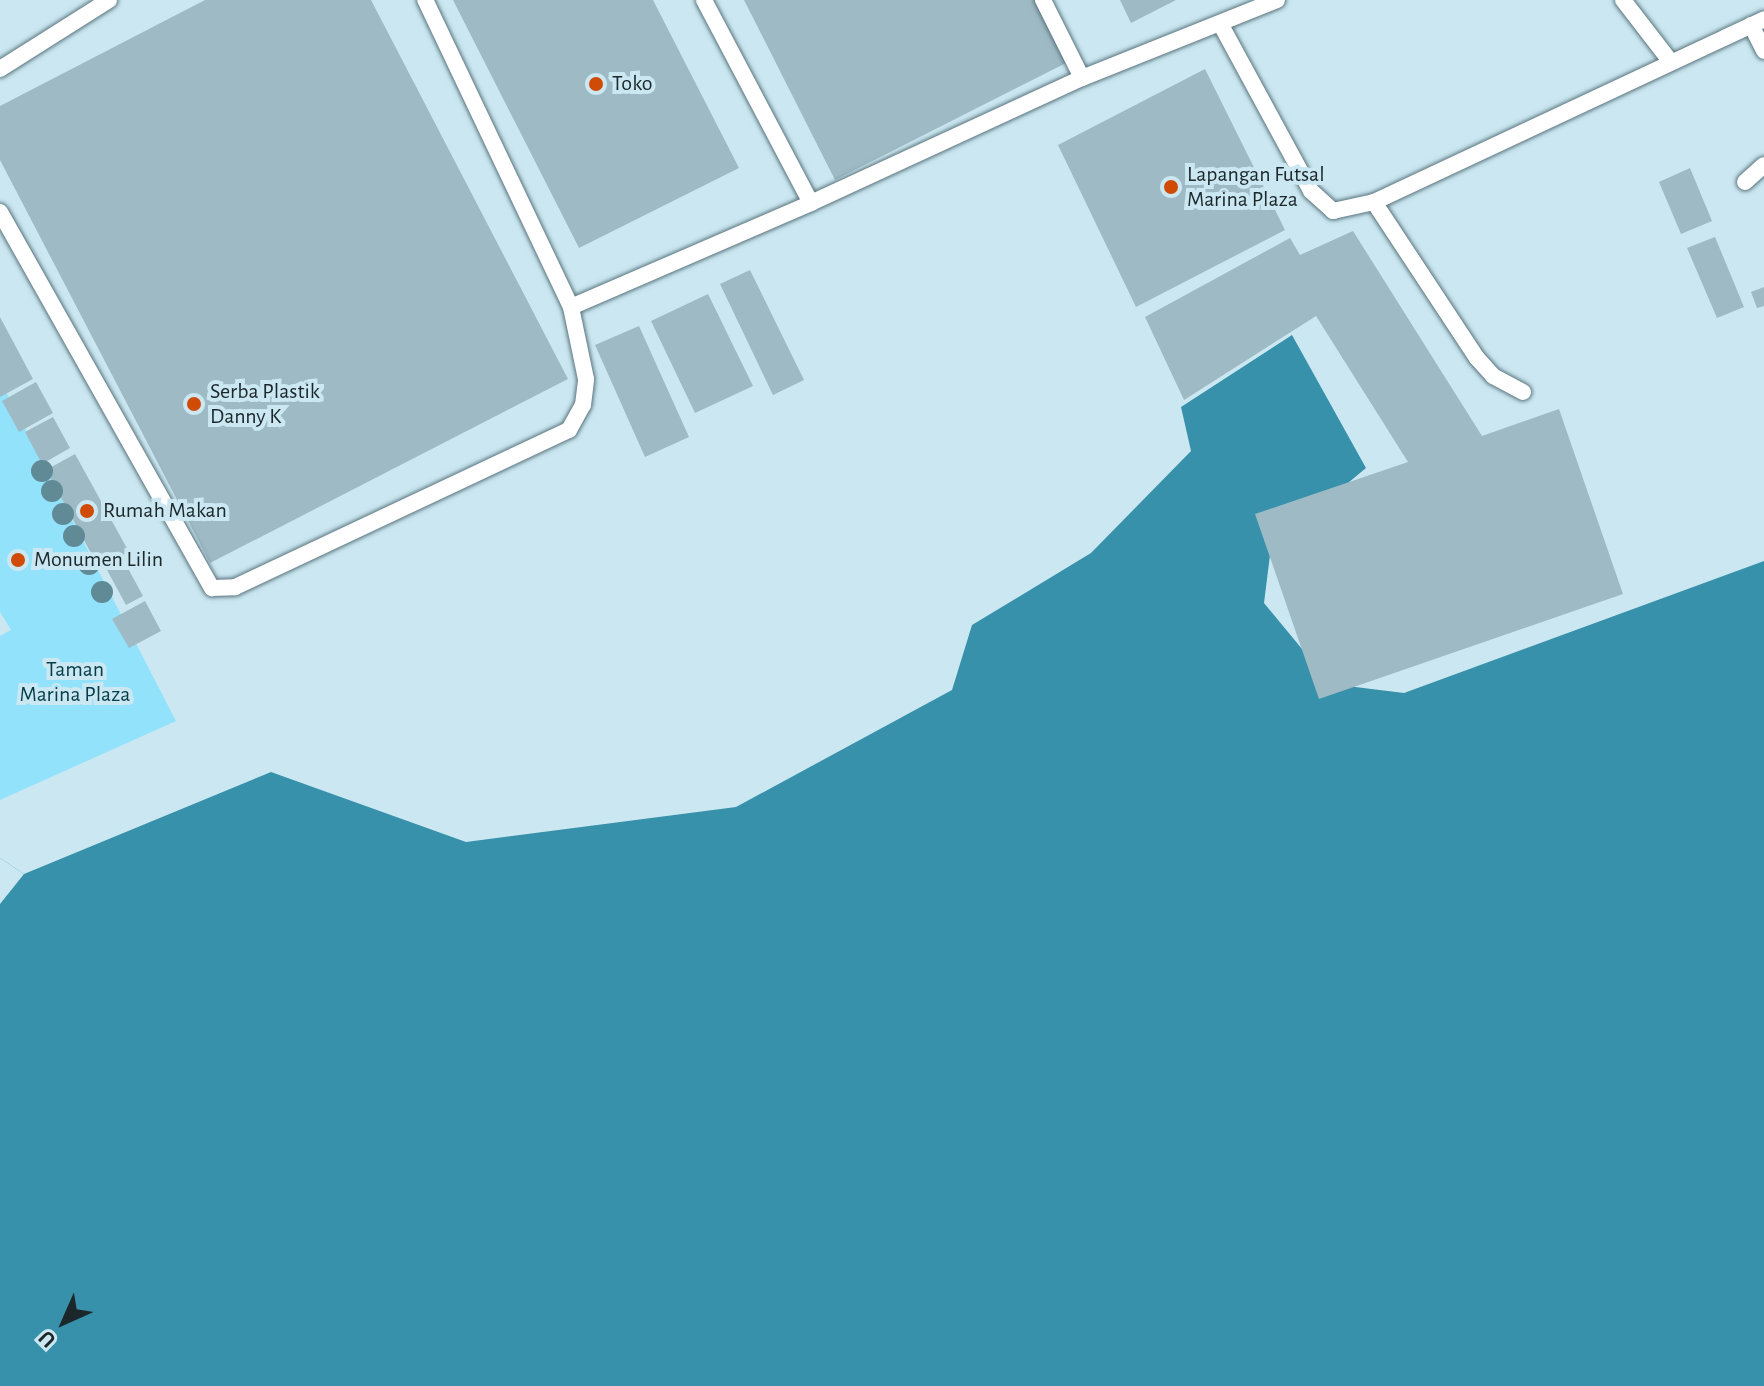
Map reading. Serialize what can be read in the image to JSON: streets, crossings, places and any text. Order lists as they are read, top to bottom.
{
  "parks": ["Taman Marina Plaza"],
  "places": [
    "Toko",
    "Lapangan Futsal Marina Plaza",
    "Serba Plastik Danny K",
    "Rumah Makan",
    "Monumen Lilin"
  ],
  "north": "bottom left"
}
